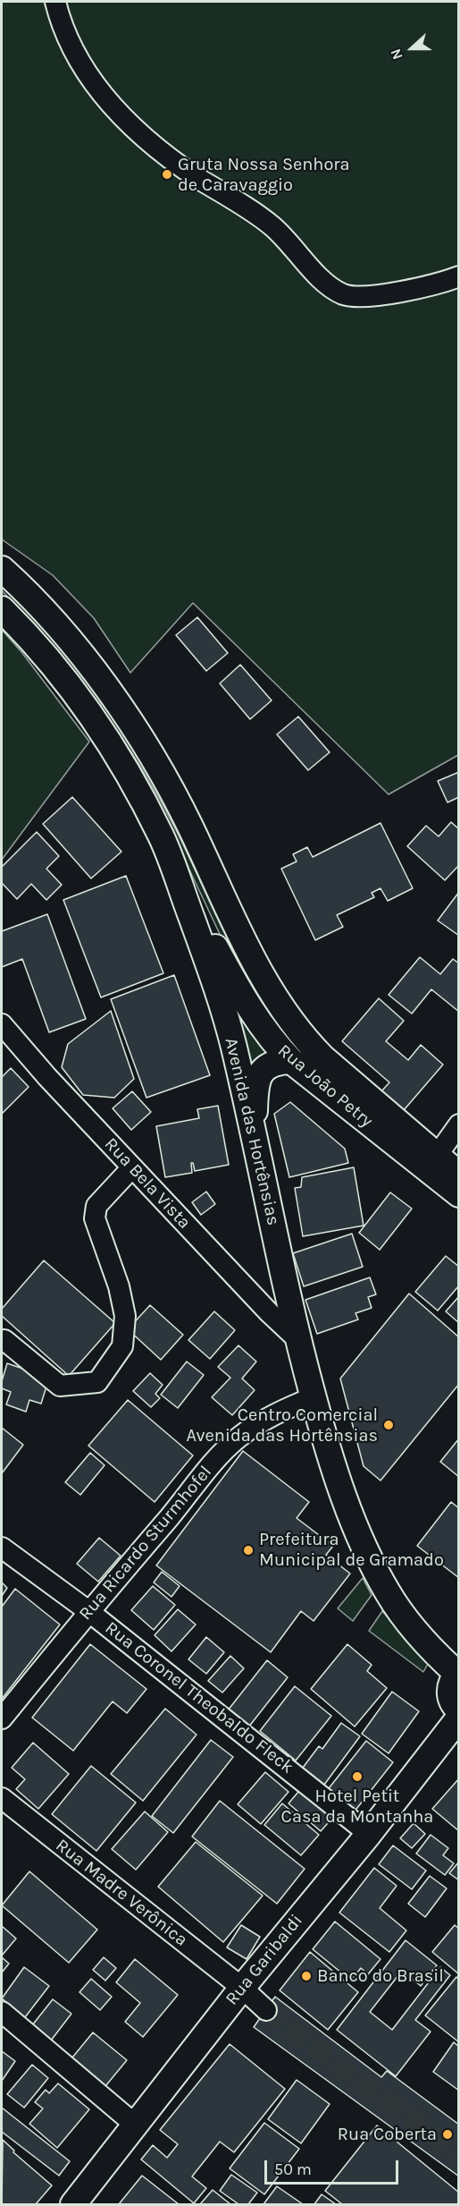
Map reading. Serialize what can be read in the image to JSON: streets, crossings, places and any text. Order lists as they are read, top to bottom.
{
  "streets": {
    "main road": ["Rua João Petry", "Avenida das Hortênsias", "Rua Garibaldi"],
    "street": [
      "Rua Bela Vista",
      "Rua Ricardo Sturmhofel",
      "Rua Coronel Theobaldo Fleck",
      "Rua Madre Verônica"
    ]
  },
  "crossings": [
    ["Rua João Petry", "Avenida das Hortênsias"],
    ["Avenida das Hortênsias", "Rua Bela Vista"],
    ["Avenida das Hortênsias", "Rua Ricardo Sturmhofel"],
    ["Rua Ricardo Sturmhofel", "Rua Coronel Theobaldo Fleck"],
    ["Rua Coronel Theobaldo Fleck", "Rua Garibaldi"],
    ["Rua Madre Verônica", "Rua Garibaldi"]
  ],
  "places": [
    "Gruta Nossa Senhora de Caravaggio",
    "Centro Comercial Avenida das Hortênsias",
    "Prefeitura Municipal de Gramado",
    "Hotel Petit Casa da Montanha",
    "Banco do Brasil",
    "Rua Coberta"
  ],
  "scale_bar": "50 m",
  "north": "left"
}
